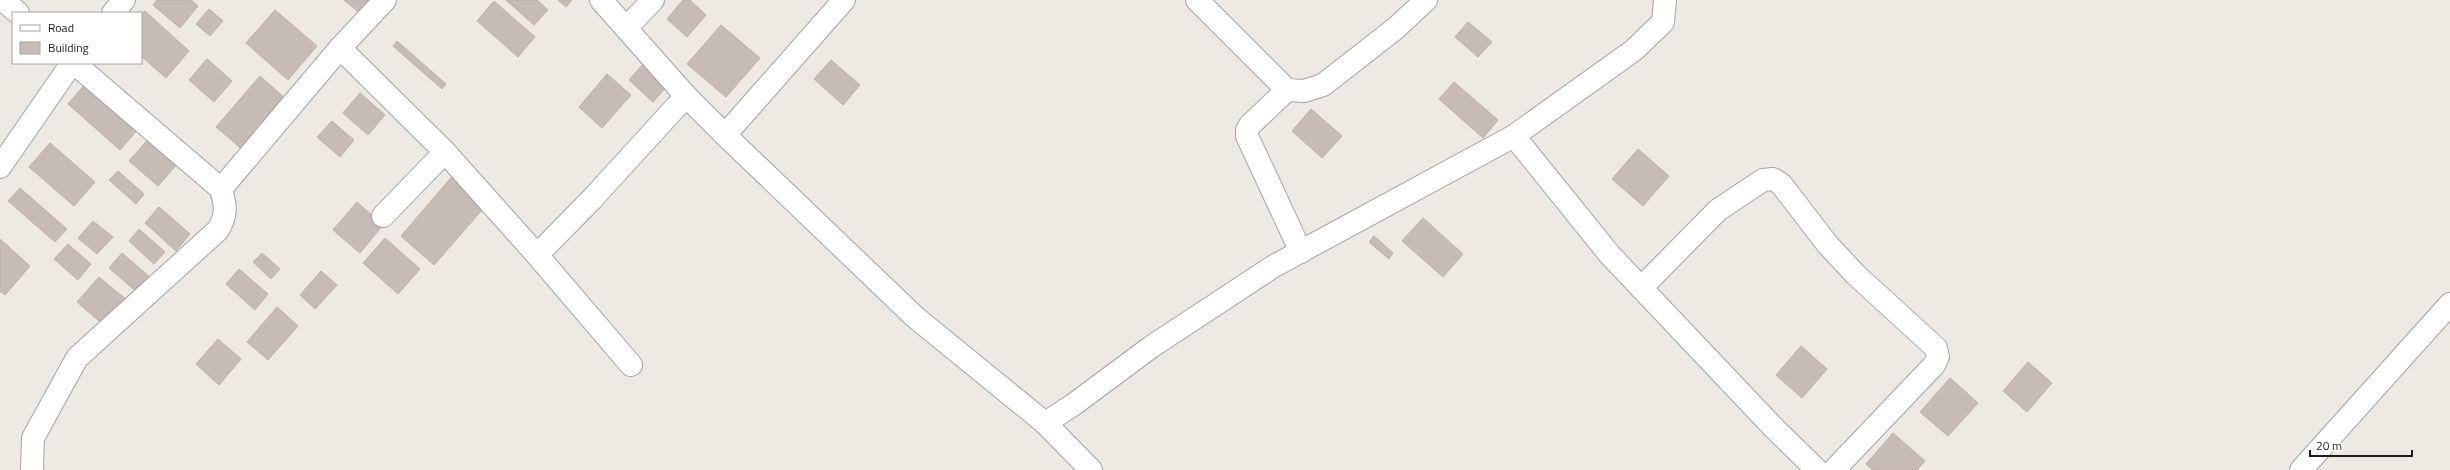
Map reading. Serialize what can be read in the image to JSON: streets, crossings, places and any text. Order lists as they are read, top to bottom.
{
  "legend": ["Road", "Building"],
  "scale_bar": "20 m"
}
